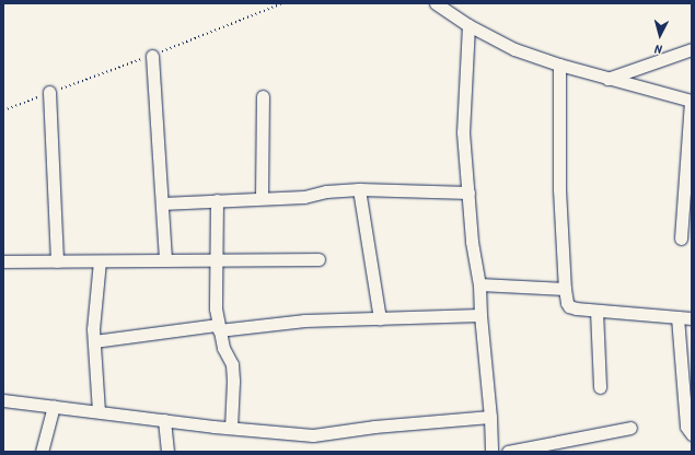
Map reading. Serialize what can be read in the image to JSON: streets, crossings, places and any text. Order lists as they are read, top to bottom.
{
  "north": "bottom"
}
